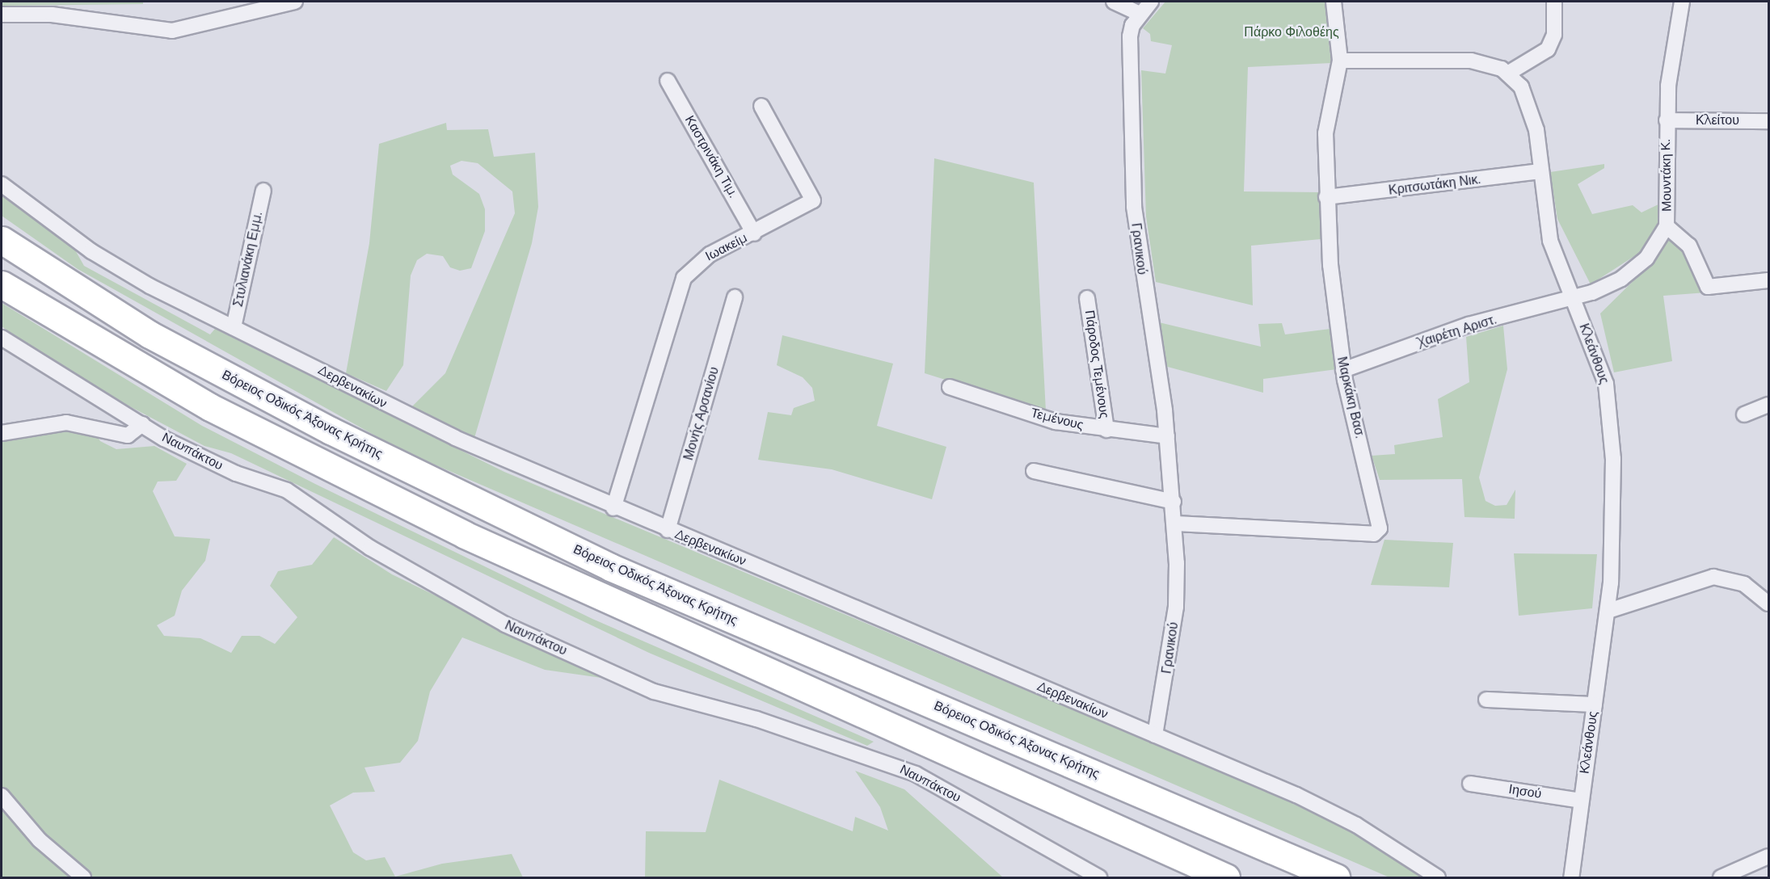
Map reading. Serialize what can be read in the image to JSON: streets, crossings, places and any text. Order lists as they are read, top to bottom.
{
  "streets": {
    "highway": ["Βόρειος Οδικός Άξονας Κρήτης"],
    "street": [
      "Κλείτου",
      "Καστρινάκη Τιμ.",
      "Μουντάκη Κ.",
      "Κριτσωτάκη Νικ.",
      "Ιωακείμ",
      "Γρανικού",
      "Στυλιανάκη Εμμ.",
      "Χαιρέτη Αριστ.",
      "Κλεάνθους",
      "Πάροδος Τεμένους",
      "Δερβενακίων",
      "Μαρκάκη Βασ.",
      "Μονής Αρσανίου",
      "Τεμένους",
      "Ναυπάκτου",
      "Ιησού"
    ]
  },
  "crossings": [
    ["Κλείτου", "Μουντάκη Κ."],
    ["Καστρινάκη Τιμ.", "Ιωακείμ"],
    ["Μουντάκη Κ.", "Χαιρέτη Αριστ."],
    ["Μουντάκη Κ.", "Κλεάνθους"],
    ["Κριτσωτάκη Νικ.", "Κλεάνθους"],
    ["Κριτσωτάκη Νικ.", "Μαρκάκη Βασ."],
    ["Ιωακείμ", "Δερβενακίων"],
    ["Γρανικού", "Δερβενακίων"],
    ["Γρανικού", "Μαρκάκη Βασ."],
    ["Γρανικού", "Τεμένους"],
    ["Στυλιανάκη Εμμ.", "Δερβενακίων"],
    ["Χαιρέτη Αριστ.", "Κλεάνθους"],
    ["Χαιρέτη Αριστ.", "Μαρκάκη Βασ."],
    ["Κλεάνθους", "Ιησού"],
    ["Πάροδος Τεμένους", "Τεμένους"],
    ["Δερβενακίων", "Μονής Αρσανίου"]
  ],
  "parks": ["Πάρκο Φιλοθέης"]
}
